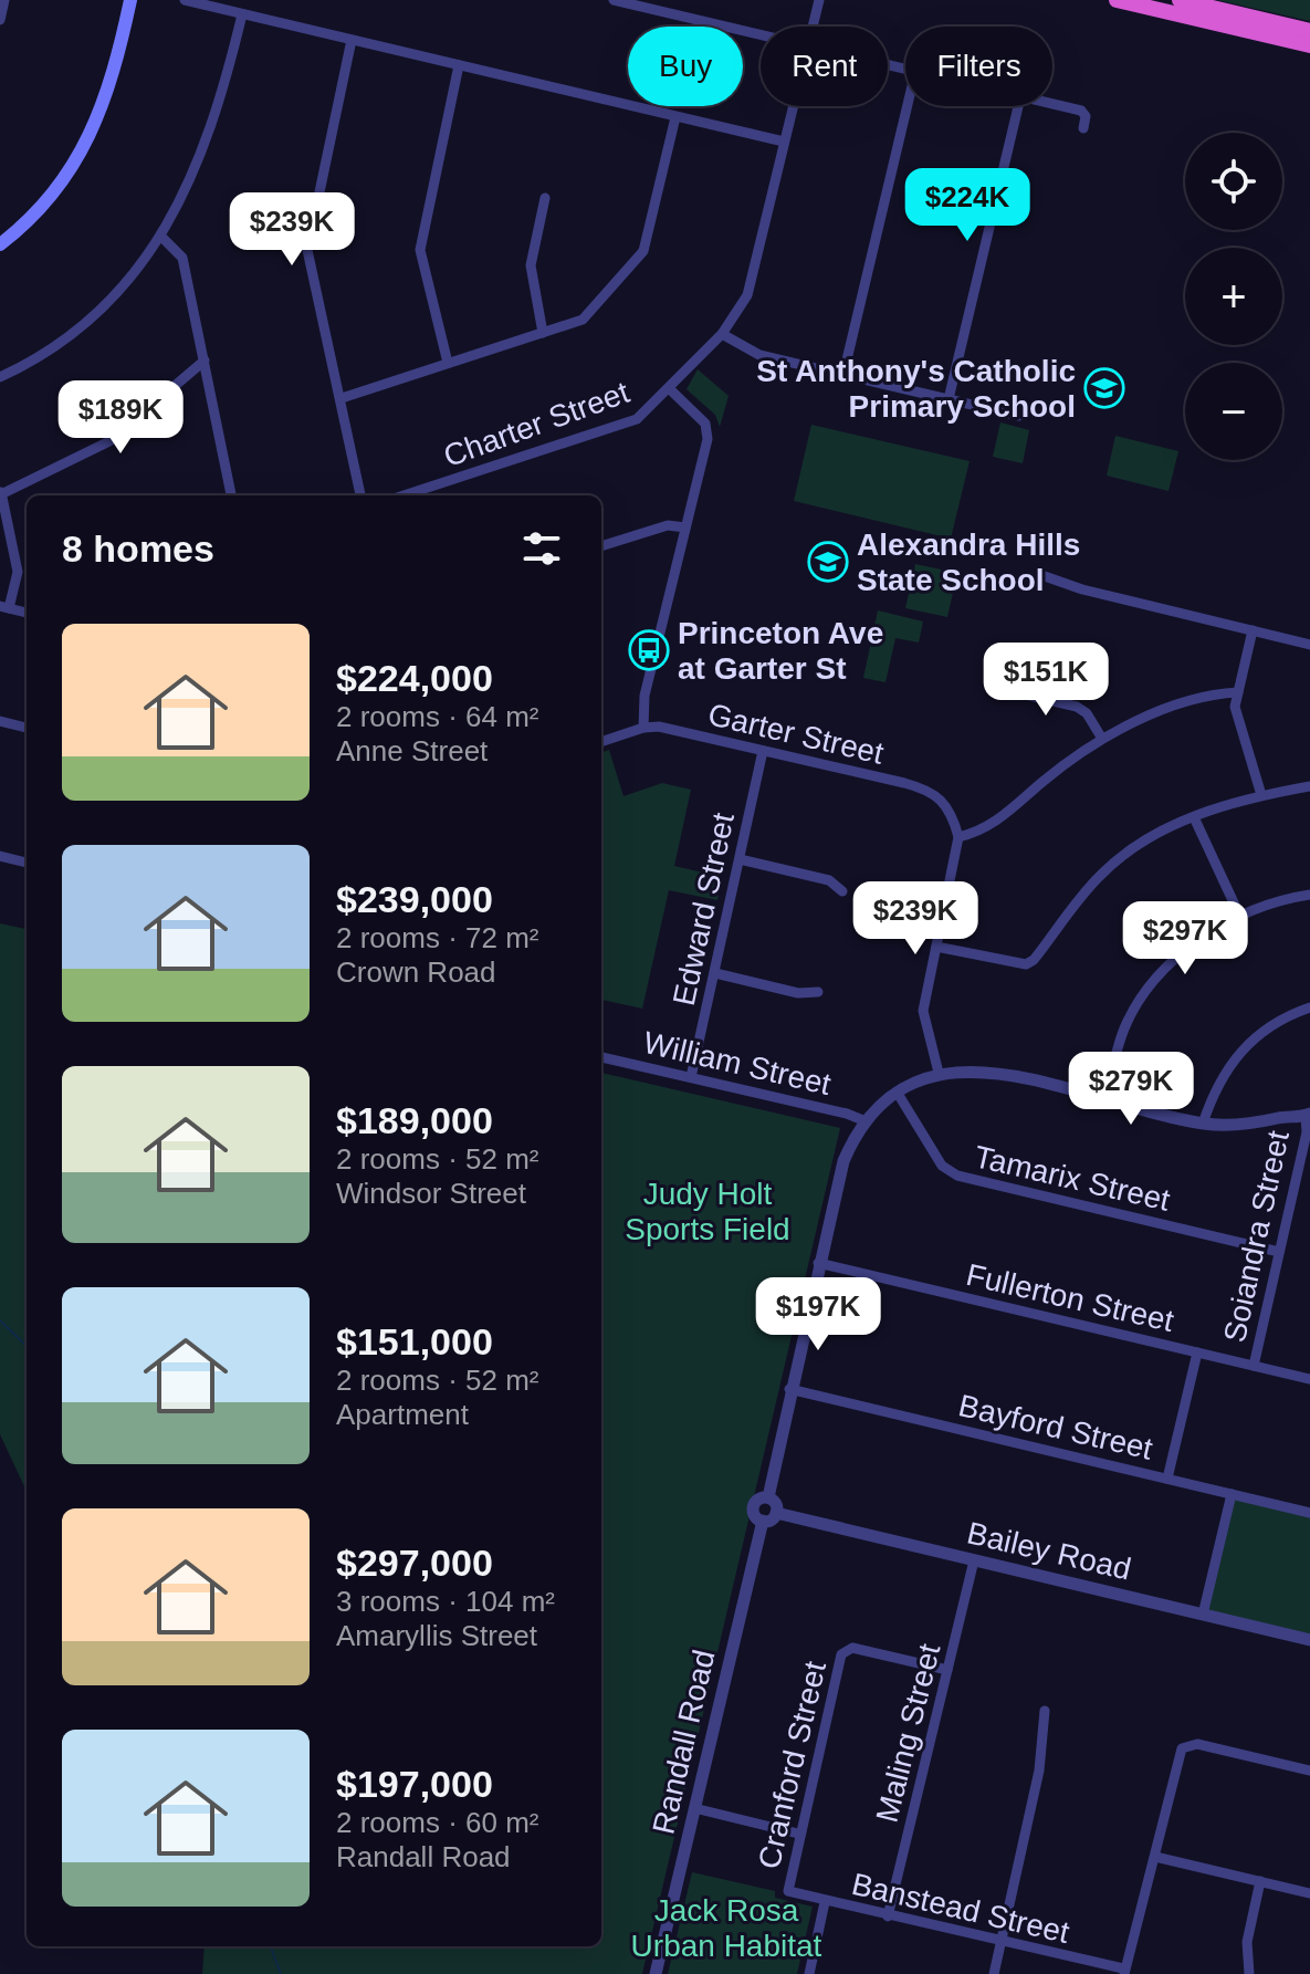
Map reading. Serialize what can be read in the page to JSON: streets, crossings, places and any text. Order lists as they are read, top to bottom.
{
  "streets": {
    "street": [
      "Charter Street",
      "Garter Street",
      "Edward Street",
      "William Street",
      "Tamarix Street",
      "Soiandra Street",
      "Fullerton Street",
      "Bayford Street",
      "Bailey Road",
      "Maling Street",
      "Randall Road",
      "Cranford Street",
      "Banstead Street"
    ]
  },
  "crossings": [
    ["Garter Street", "Edward Street"],
    ["Edward Street", "William Street"],
    ["William Street", "Randall Road"],
    ["Tamarix Street", "Soiandra Street"],
    ["Tamarix Street", "Randall Road"],
    ["Soiandra Street", "Fullerton Street"],
    ["Fullerton Street", "Randall Road"],
    ["Bayford Street", "Randall Road"],
    ["Bailey Road", "Maling Street"],
    ["Bailey Road", "Randall Road"],
    ["Maling Street", "Cranford Street"],
    ["Maling Street", "Banstead Street"],
    ["Cranford Street", "Banstead Street"]
  ],
  "parks": ["Judy Holt Sports Field", "Jack Rosa Urban Habitat"],
  "places": {
    "school or university": ["St Anthony's Catholic Primary School", "Alexandra Hills State School"],
    "bus stop": ["Princeton Ave at Garter St"]
  },
  "page": {
    "chip": ["Buy", "Rent", "Filters"],
    "map_buttons": ["+", "−"],
    "price": [
      "$224K",
      "$239K",
      "$189K",
      "$151K",
      "$239K",
      "$297K",
      "$279K",
      "$197K"
    ],
    "heading": "8 homes",
    "list": [
      {
        "name": "$224,000",
        "note": "2 rooms · 64 m² · Anne Street"
      },
      {
        "name": "$239,000",
        "note": "2 rooms · 72 m² · Crown Road"
      },
      {
        "name": "$189,000",
        "note": "2 rooms · 52 m² · Windsor Street"
      },
      {
        "name": "$151,000",
        "note": "2 rooms · 52 m² · Apartment"
      },
      {
        "name": "$297,000",
        "note": "3 rooms · 104 m² · Amaryllis Street"
      },
      {
        "name": "$197,000",
        "note": "2 rooms · 60 m² · Randall Road"
      }
    ]
  }
}
